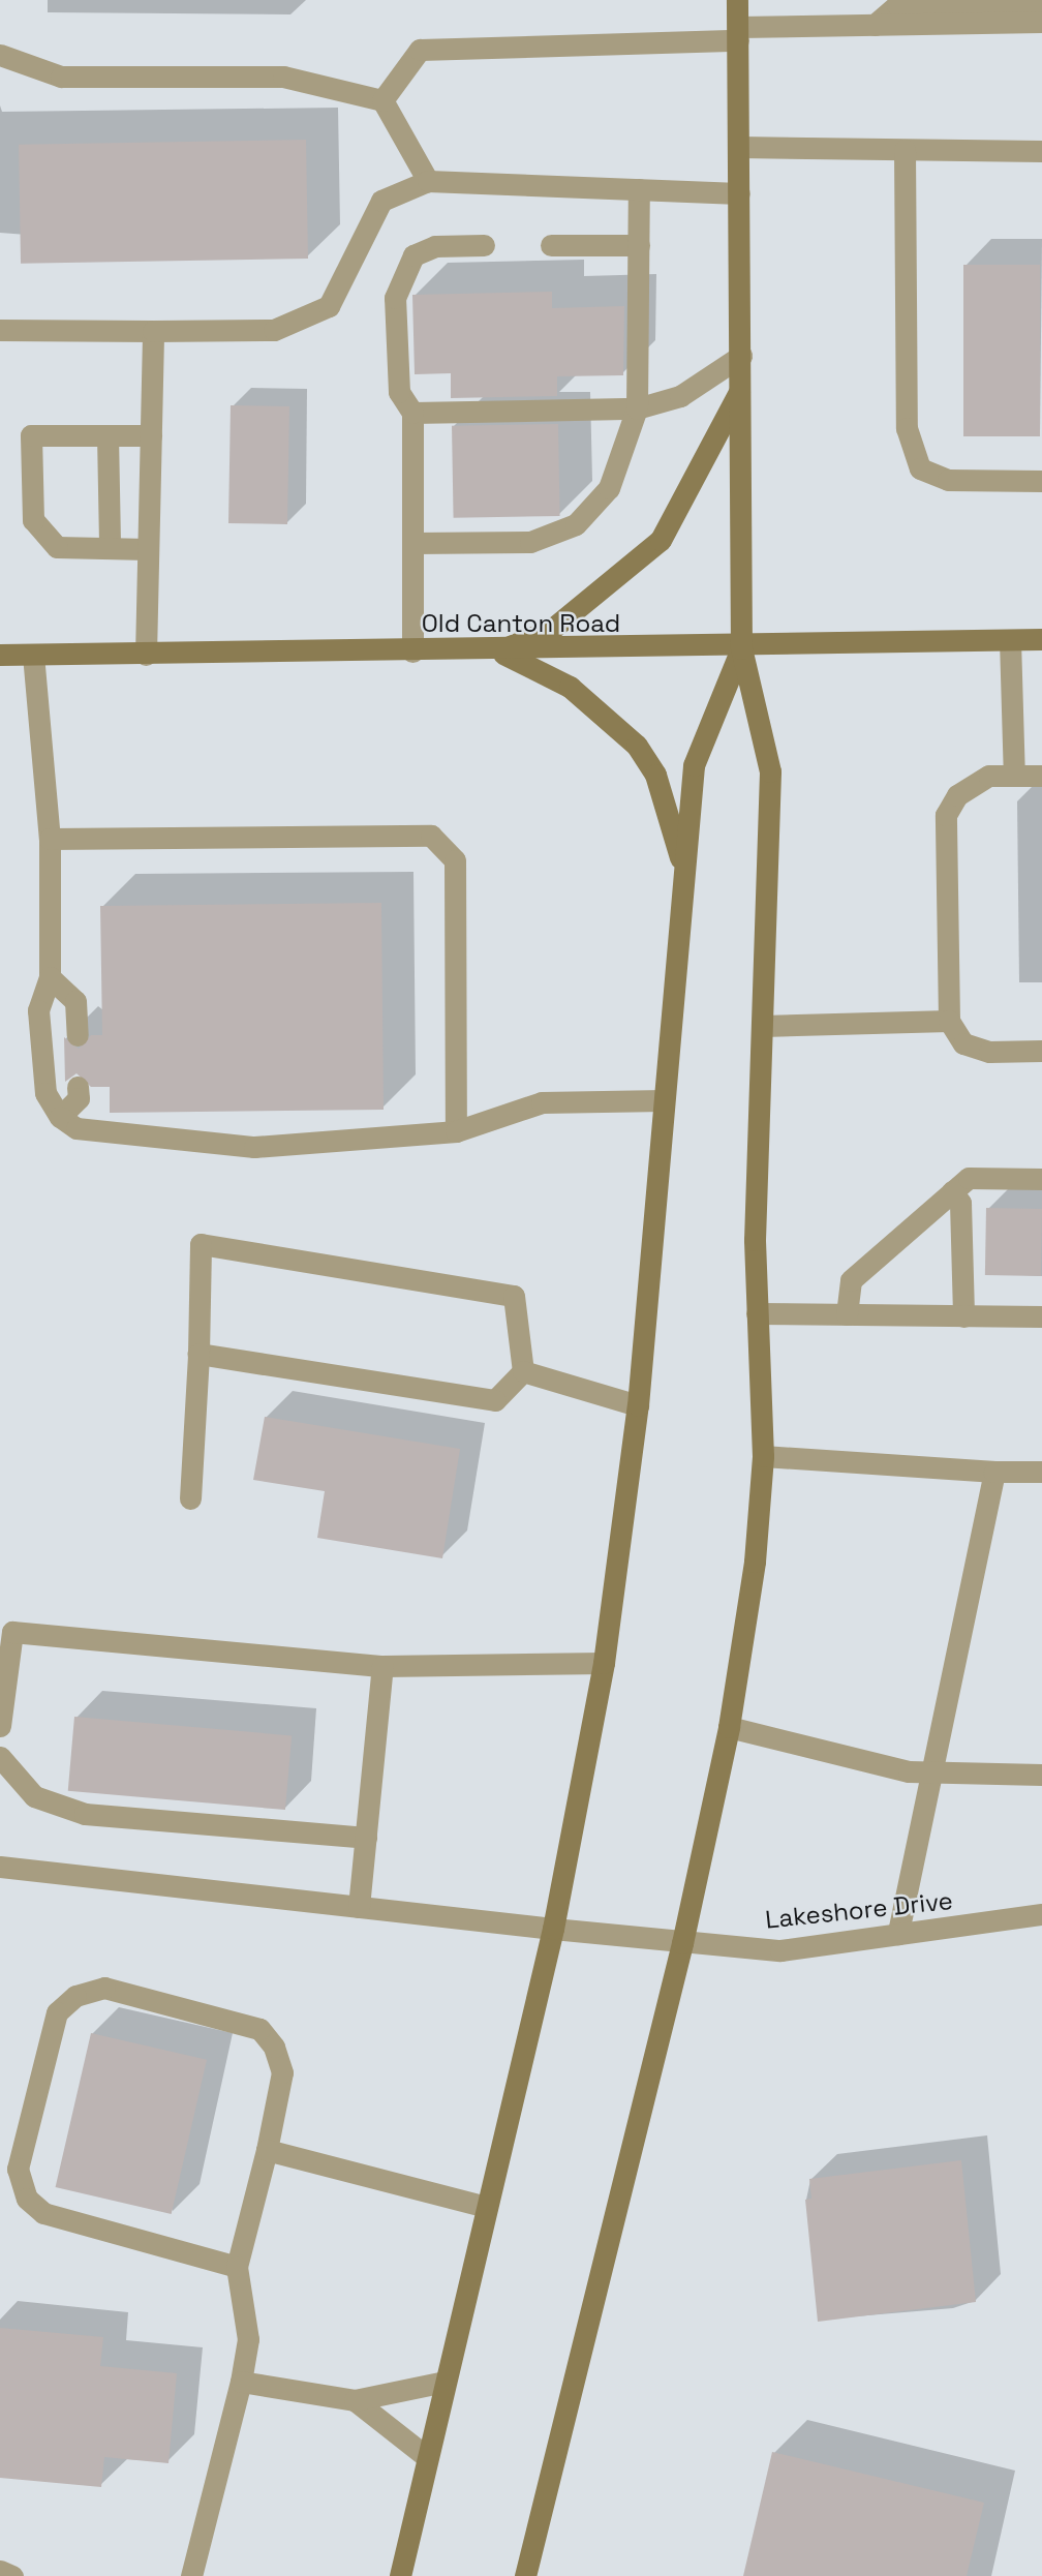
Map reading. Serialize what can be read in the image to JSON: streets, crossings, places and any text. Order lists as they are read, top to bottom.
{
  "streets": {
    "main road": ["Old Canton Road"],
    "street": ["Lakeshore Drive"]
  }
}
